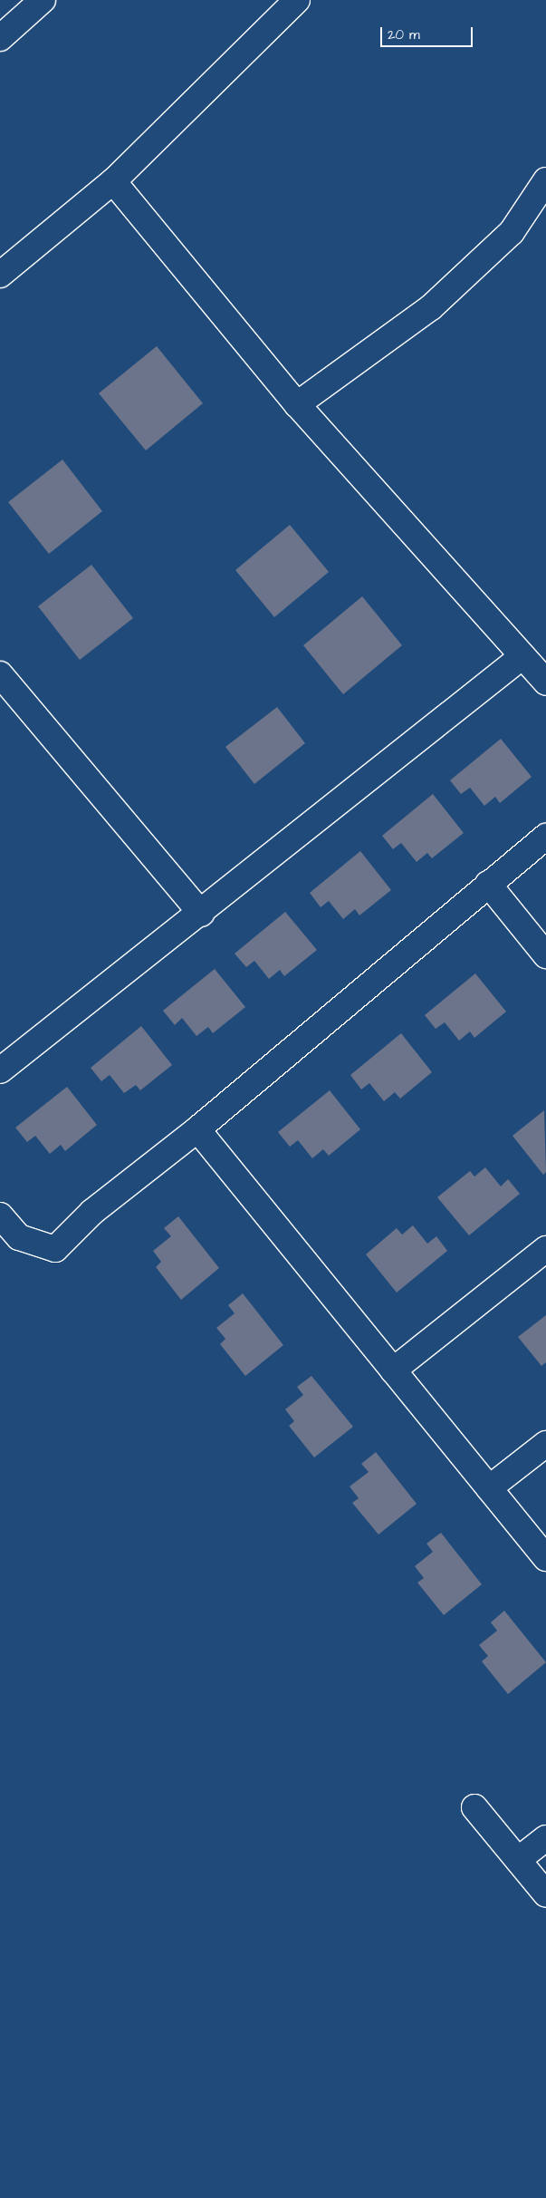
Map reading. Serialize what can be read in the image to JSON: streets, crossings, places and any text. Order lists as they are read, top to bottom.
{
  "scale_bar": "20 m"
}
